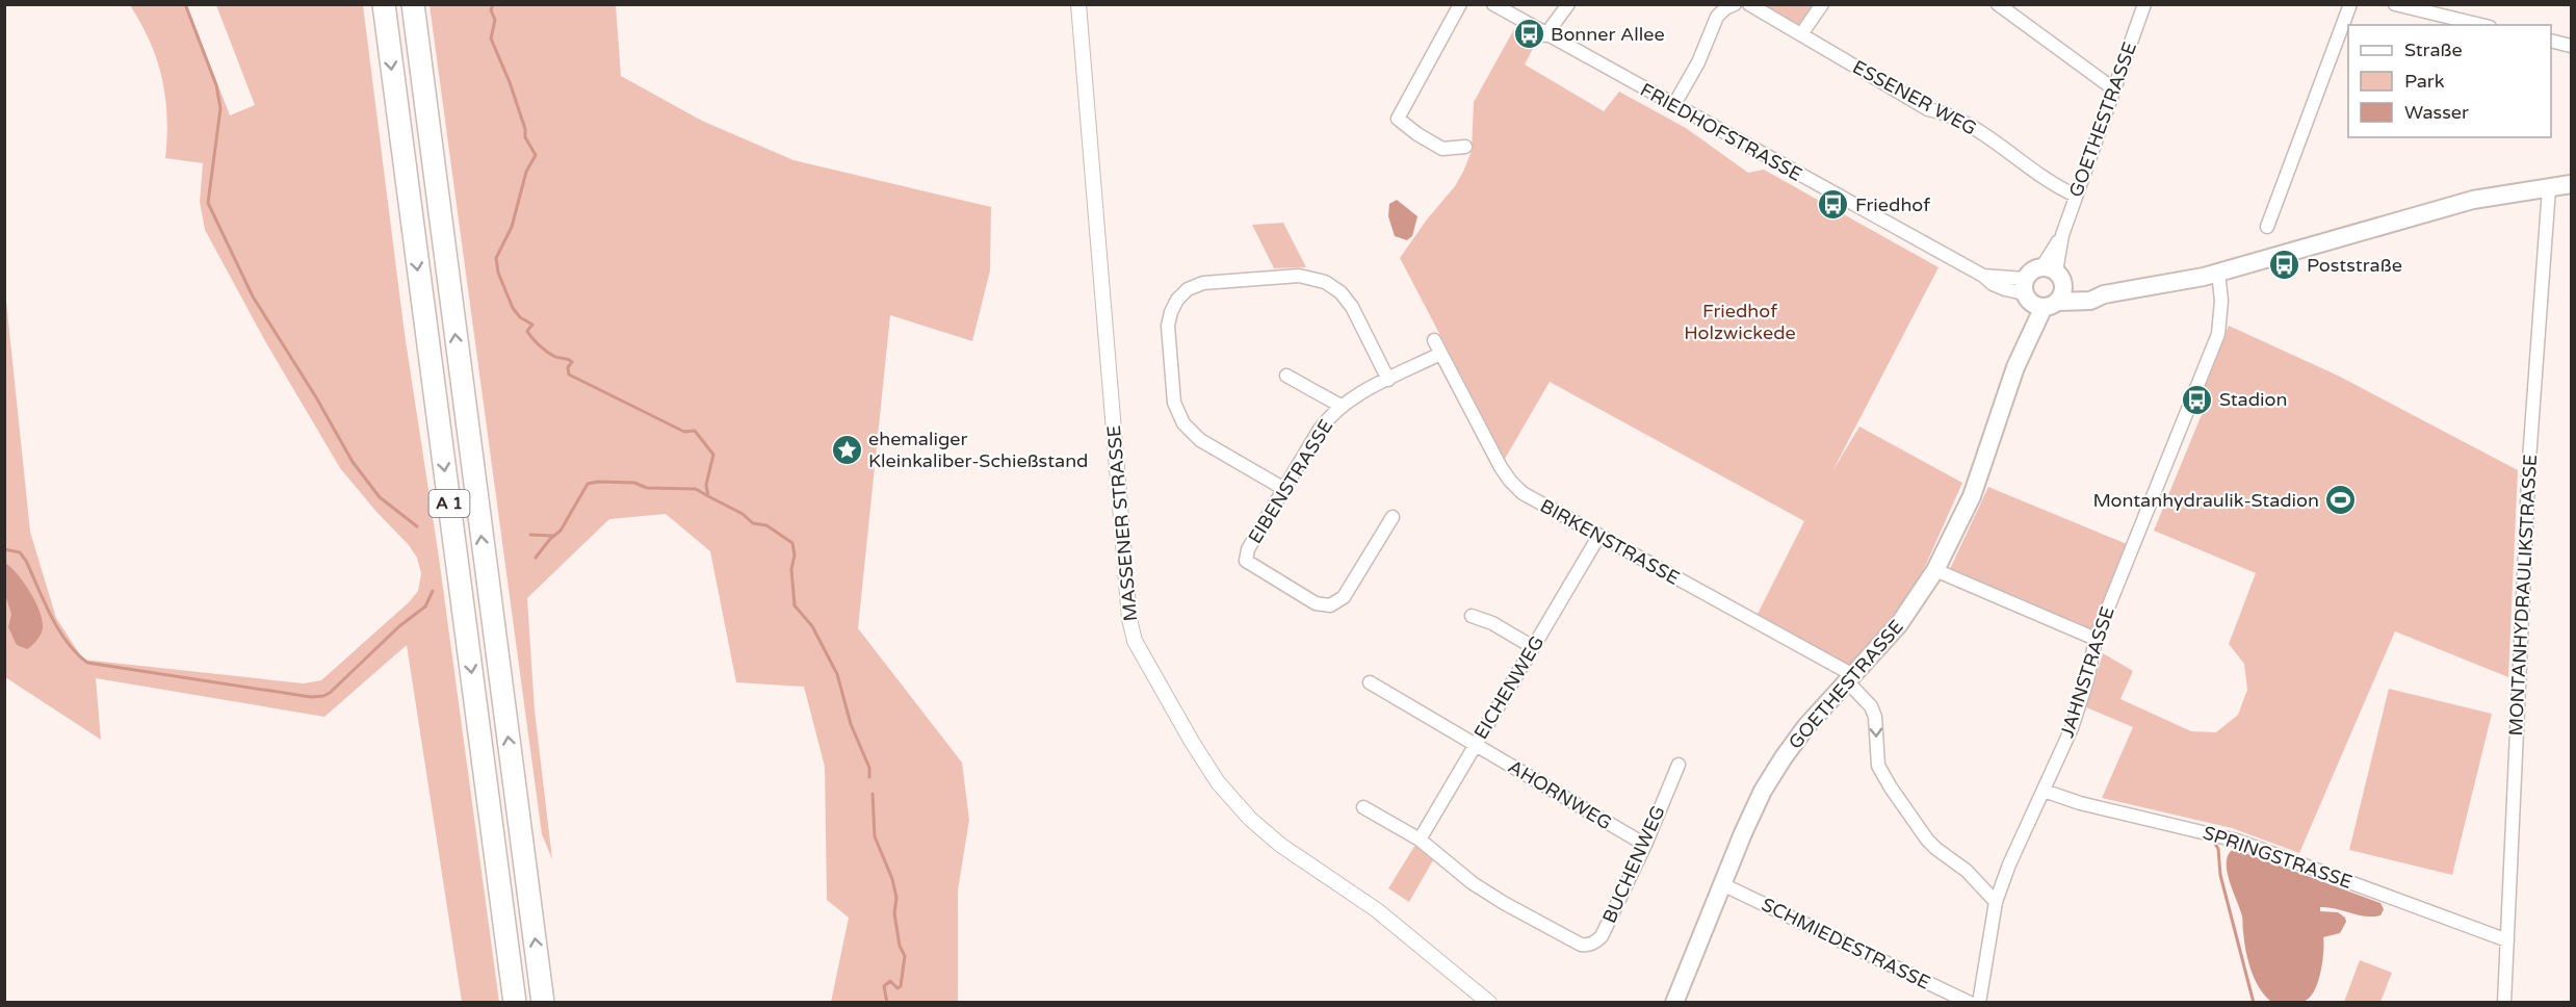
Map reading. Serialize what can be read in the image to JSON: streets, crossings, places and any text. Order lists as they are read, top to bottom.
{
  "streets": {
    "highway": ["A 1"],
    "main road": ["GOETHESTRASSE"],
    "street": [
      "ESSENER WEG",
      "FRIEDHOFSTRASSE",
      "EIBENSTRASSE",
      "MASSENER STRASSE",
      "BIRKENSTRASSE",
      "MONTANHYDRAULIKSTRASSE",
      "JAHNSTRASSE",
      "EICHENWEG",
      "AHORNWEG",
      "SPRINGSTRASSE",
      "BUCHENWEG",
      "SCHMIEDESTRASSE"
    ]
  },
  "crossings": [
    ["ESSENER WEG", "GOETHESTRASSE"],
    ["GOETHESTRASSE", "FRIEDHOFSTRASSE"],
    ["GOETHESTRASSE", "BIRKENSTRASSE"],
    ["GOETHESTRASSE", "SCHMIEDESTRASSE"],
    ["EIBENSTRASSE", "BIRKENSTRASSE"],
    ["BIRKENSTRASSE", "JAHNSTRASSE"],
    ["BIRKENSTRASSE", "EICHENWEG"],
    ["MONTANHYDRAULIKSTRASSE", "SPRINGSTRASSE"],
    ["JAHNSTRASSE", "SPRINGSTRASSE"],
    ["EICHENWEG", "AHORNWEG"],
    ["EICHENWEG", "BUCHENWEG"],
    ["AHORNWEG", "BUCHENWEG"]
  ],
  "parks": ["Friedhof Holzwickede"],
  "places": {
    "bus stop": [
      "Bonner Allee",
      "Friedhof",
      "Poststraße",
      "Stadion"
    ],
    "place": ["ehemaliger Kleinkaliber-Schießstand"],
    "sports": ["Montanhydraulik-Stadion"]
  },
  "legend": ["Straße", "Park", "Wasser"]
}
